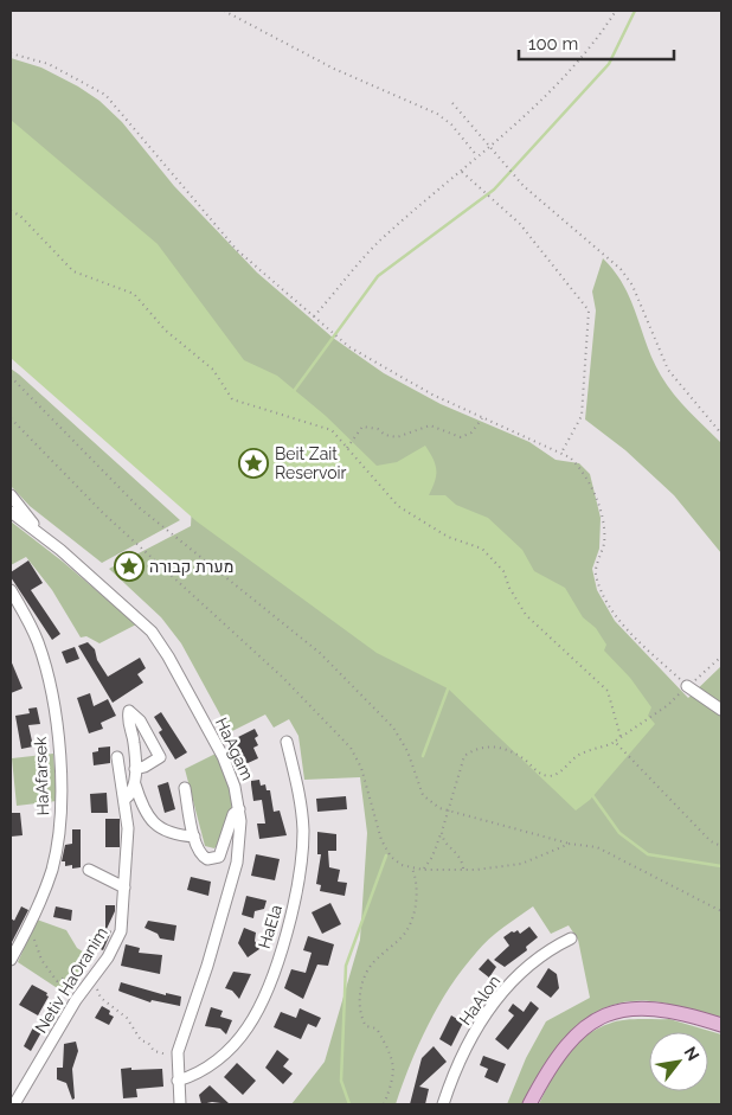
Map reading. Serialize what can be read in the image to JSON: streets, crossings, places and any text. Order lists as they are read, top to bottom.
{
  "streets": {
    "street": [
      "HaAgam",
      "HaAfarsek",
      "HaEla",
      "Netiv HaOranim",
      "HaAlon"
    ]
  },
  "crossings": [
    ["HaAgam", "HaEla"]
  ],
  "places": {
    "place": ["Beit Zait Reservoir", "מערת קבורה"]
  },
  "scale_bar": "100 m",
  "north": "top right"
}
